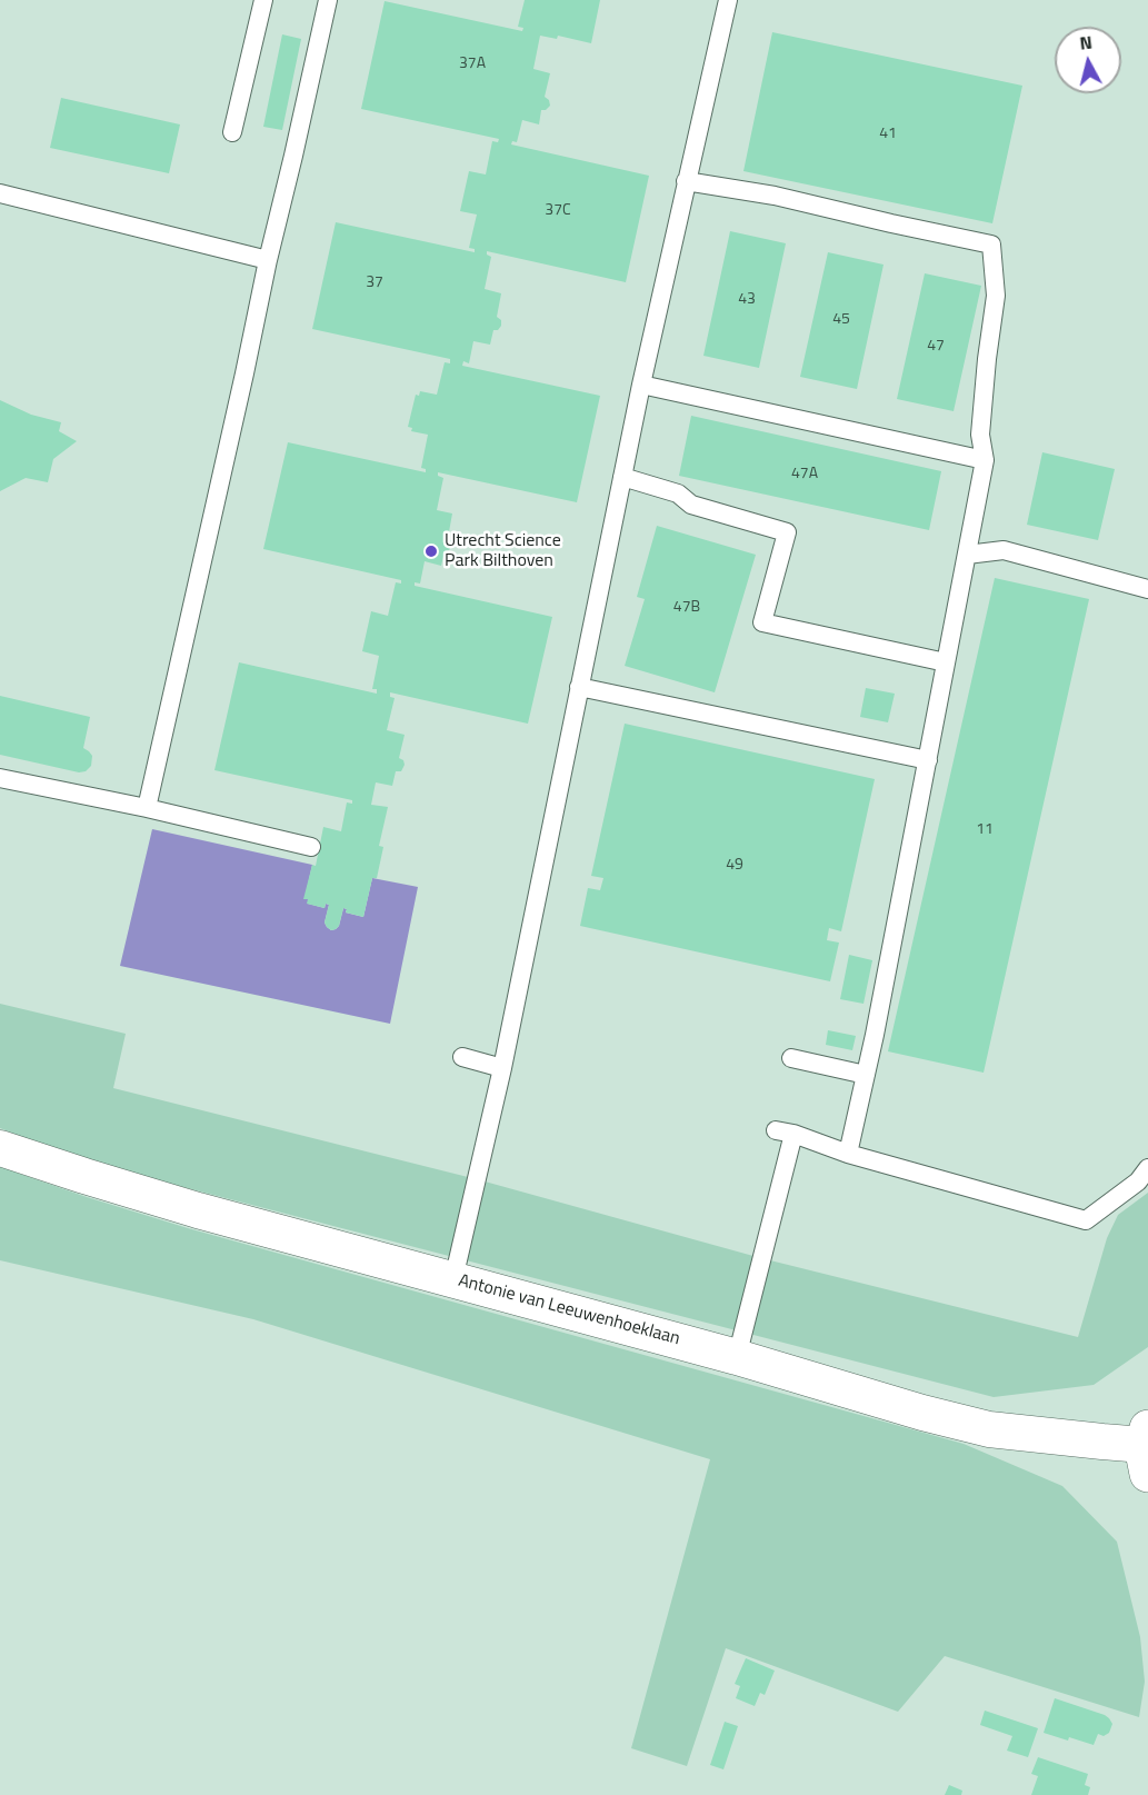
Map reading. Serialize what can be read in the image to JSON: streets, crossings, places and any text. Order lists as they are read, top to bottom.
{
  "streets": {
    "street": ["Antonie van Leeuwenhoeklaan"]
  },
  "places": ["Utrecht Science Park Bilthoven"],
  "house_numbers": [
    "37A",
    "41",
    "37C",
    "37",
    "43",
    "45",
    "47",
    "47A",
    "47B",
    "11",
    "49"
  ],
  "north": "top"
}
